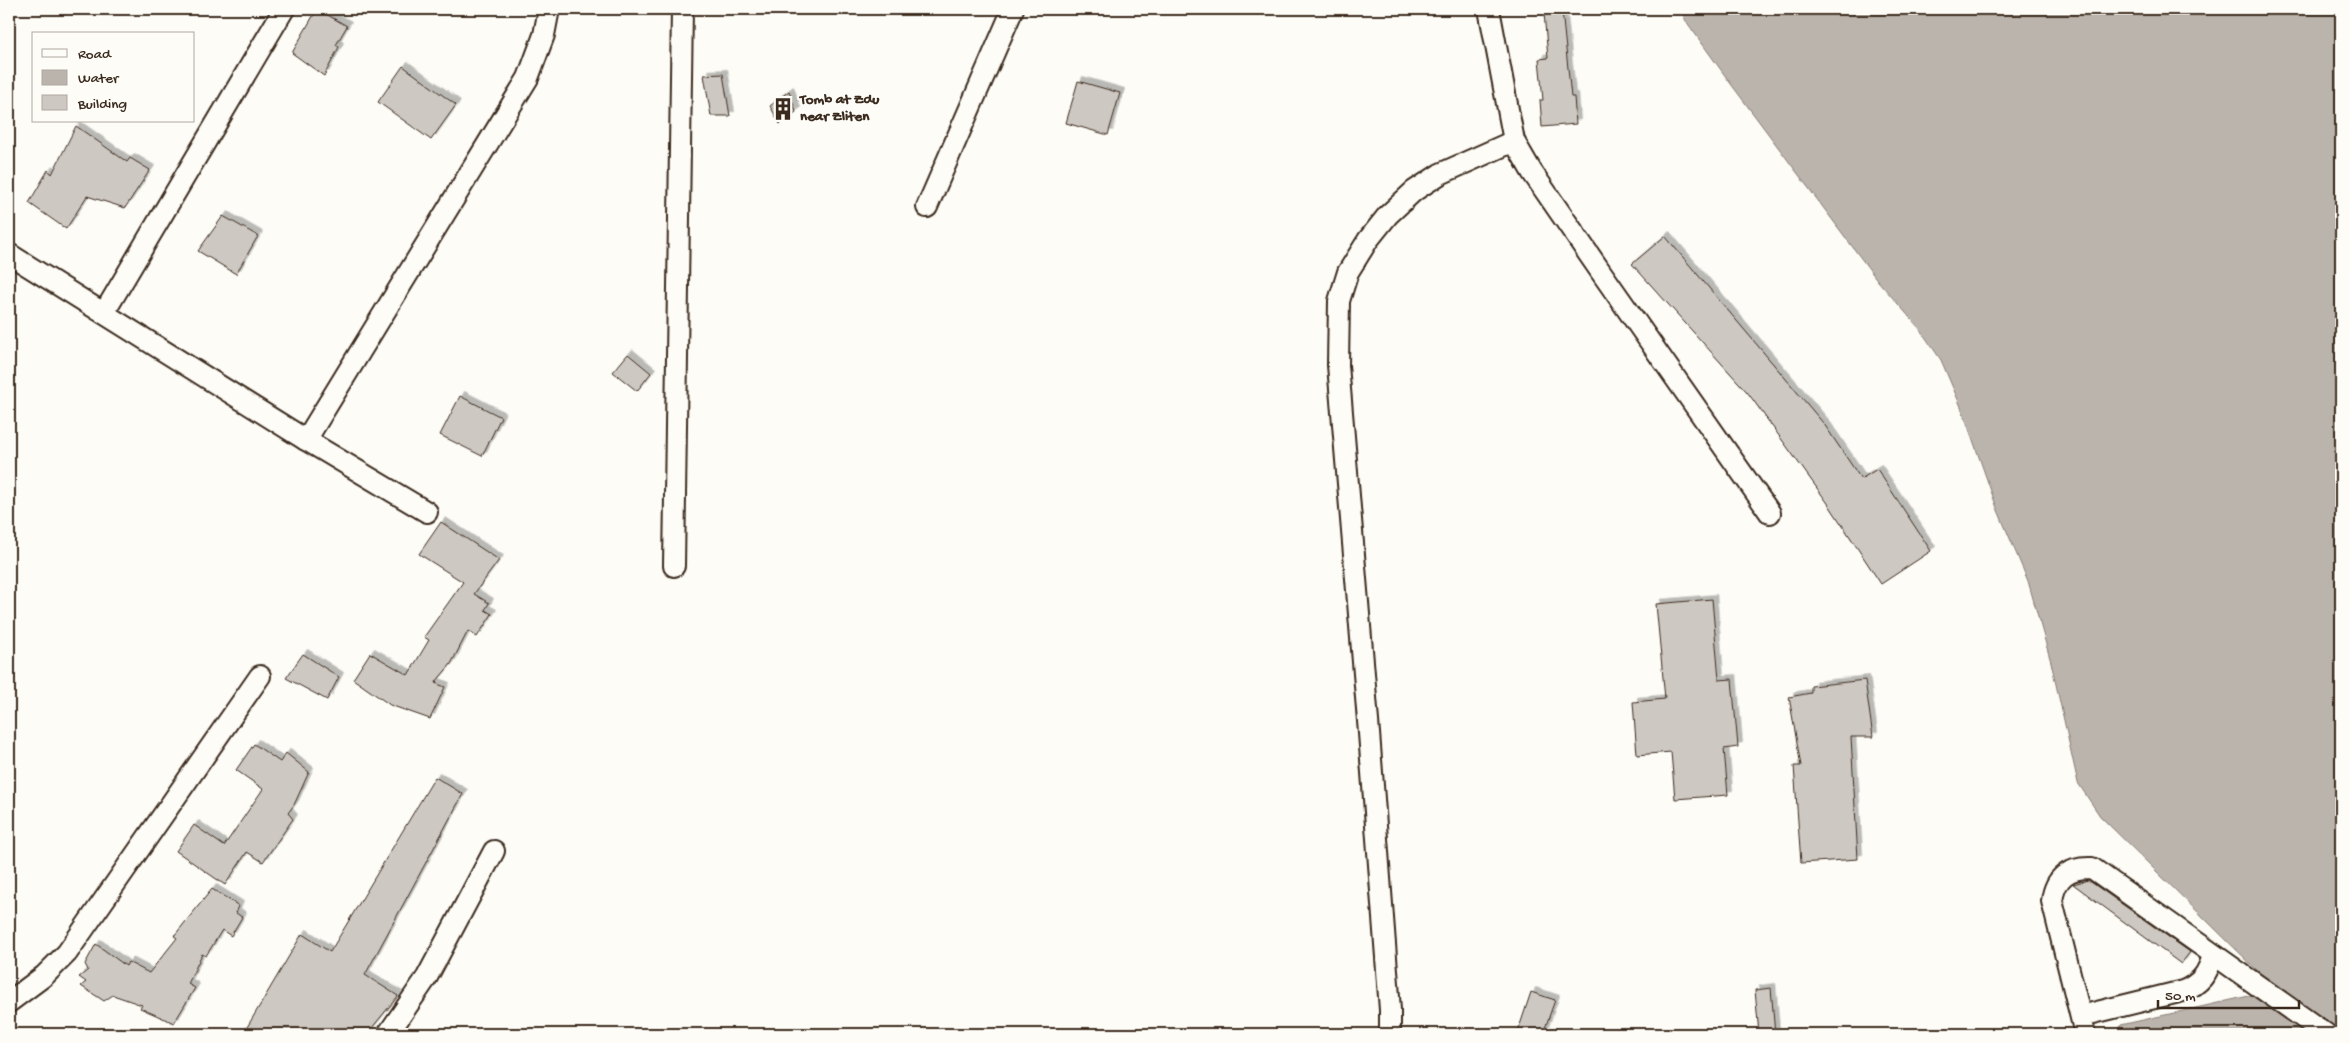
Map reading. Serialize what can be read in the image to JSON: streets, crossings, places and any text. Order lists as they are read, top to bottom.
{
  "places": {
    "building": ["Tomb at Zdu near Zliten"]
  },
  "legend": ["Road", "Water", "Building"],
  "scale_bar": "50 m"
}
